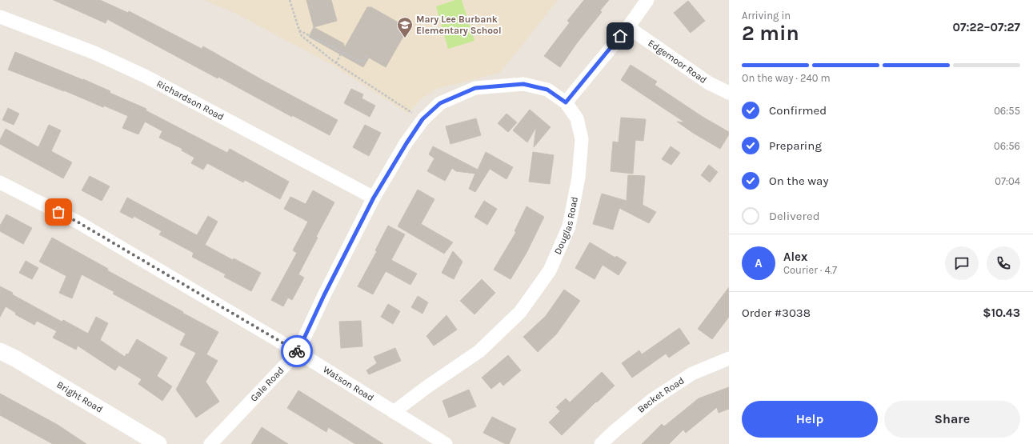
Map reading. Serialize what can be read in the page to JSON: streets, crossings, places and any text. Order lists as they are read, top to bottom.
{
  "streets": {
    "street": [
      "Edgemoor Road",
      "Richardson Road",
      "Douglas Road",
      "Watson Road",
      "Gale Road",
      "Becket Road",
      "Bright Road"
    ]
  },
  "crossings": [
    ["Richardson Road", "Gale Road"],
    ["Douglas Road", "Watson Road"],
    ["Douglas Road", "Gale Road"],
    ["Watson Road", "Gale Road"]
  ],
  "places": {
    "school or university": ["Mary Lee Burbank Elementary School"]
  },
  "page": {
    "heading": ["2 min", "Arriving in", "07:22–07:27"],
    "panel": [
      "Alex",
      "Courier · 4.7",
      "Order #3038",
      "$10.43"
    ],
    "bar": "On the way · 240 m",
    "list": [
      ["Confirmed", "06:55"],
      ["Preparing", "06:56"],
      ["On the way", "07:04"],
      "Delivered"
    ],
    "round": "A",
    "buttons": ["Help", "Share"]
  }
}
